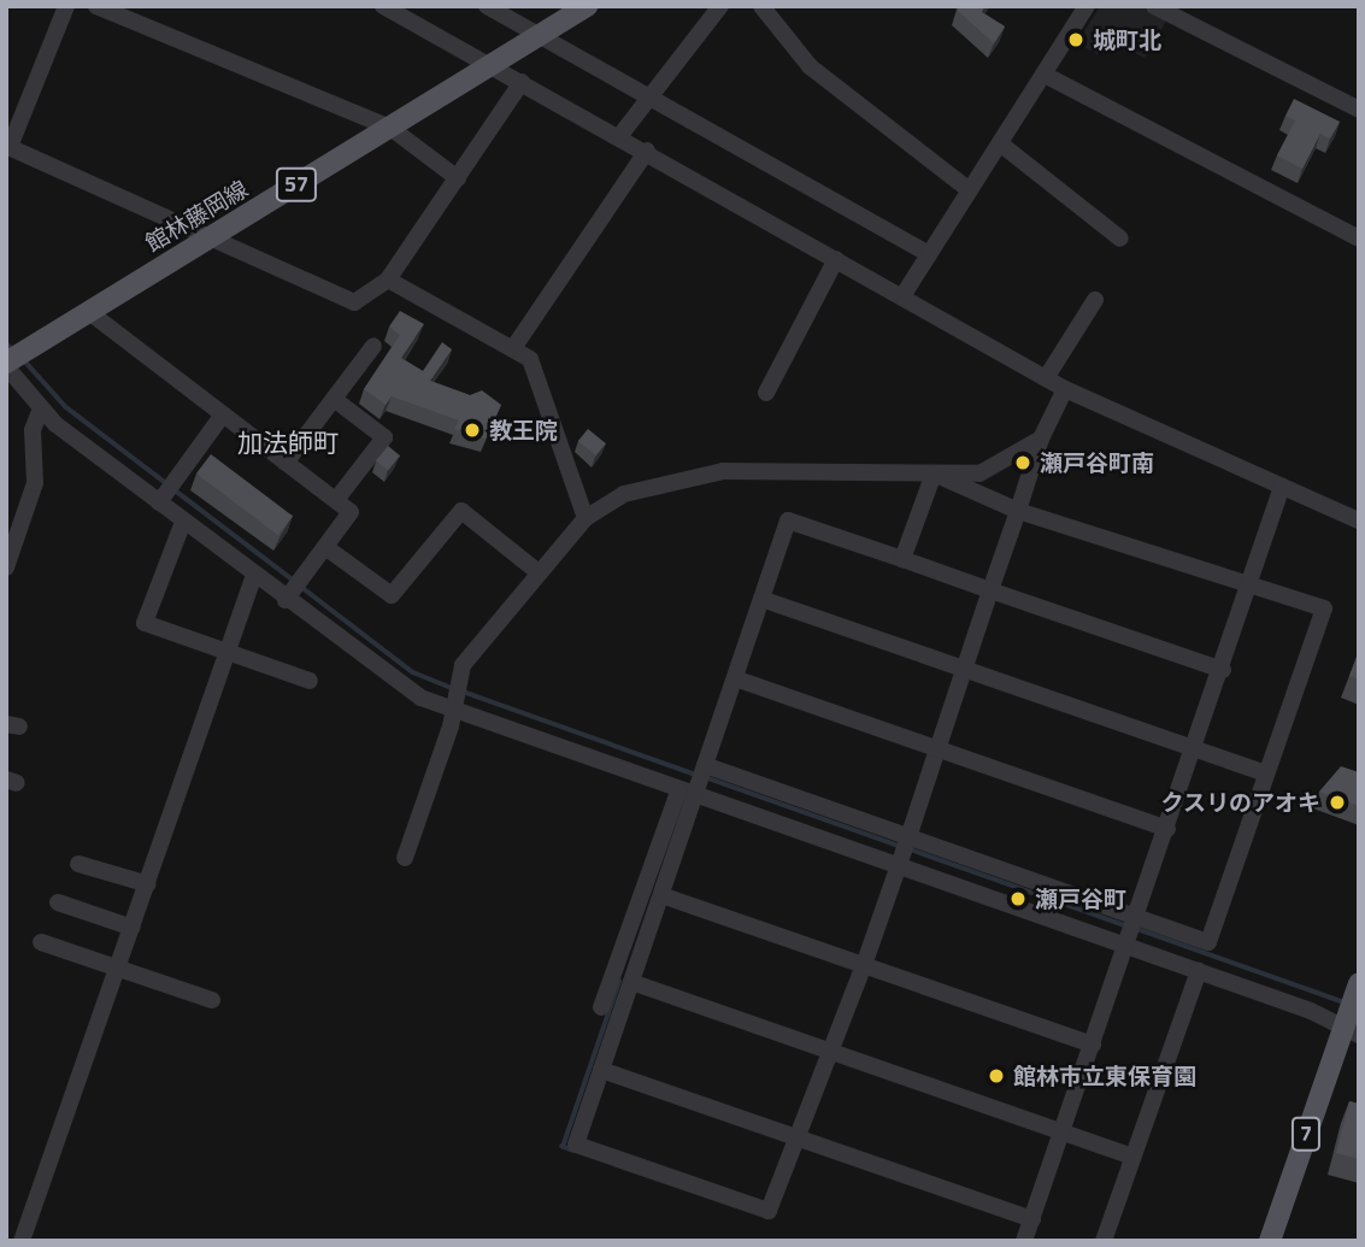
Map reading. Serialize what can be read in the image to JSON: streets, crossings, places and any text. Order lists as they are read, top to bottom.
{
  "streets": {
    "main road": ["57", "館林藤岡線", "7"]
  },
  "districts": ["加法師町"],
  "places": [
    "城町北",
    "教王院",
    "瀬戸谷町南",
    "クスリのアオキ",
    "瀬戸谷町",
    "館林市立東保育園"
  ]
}
